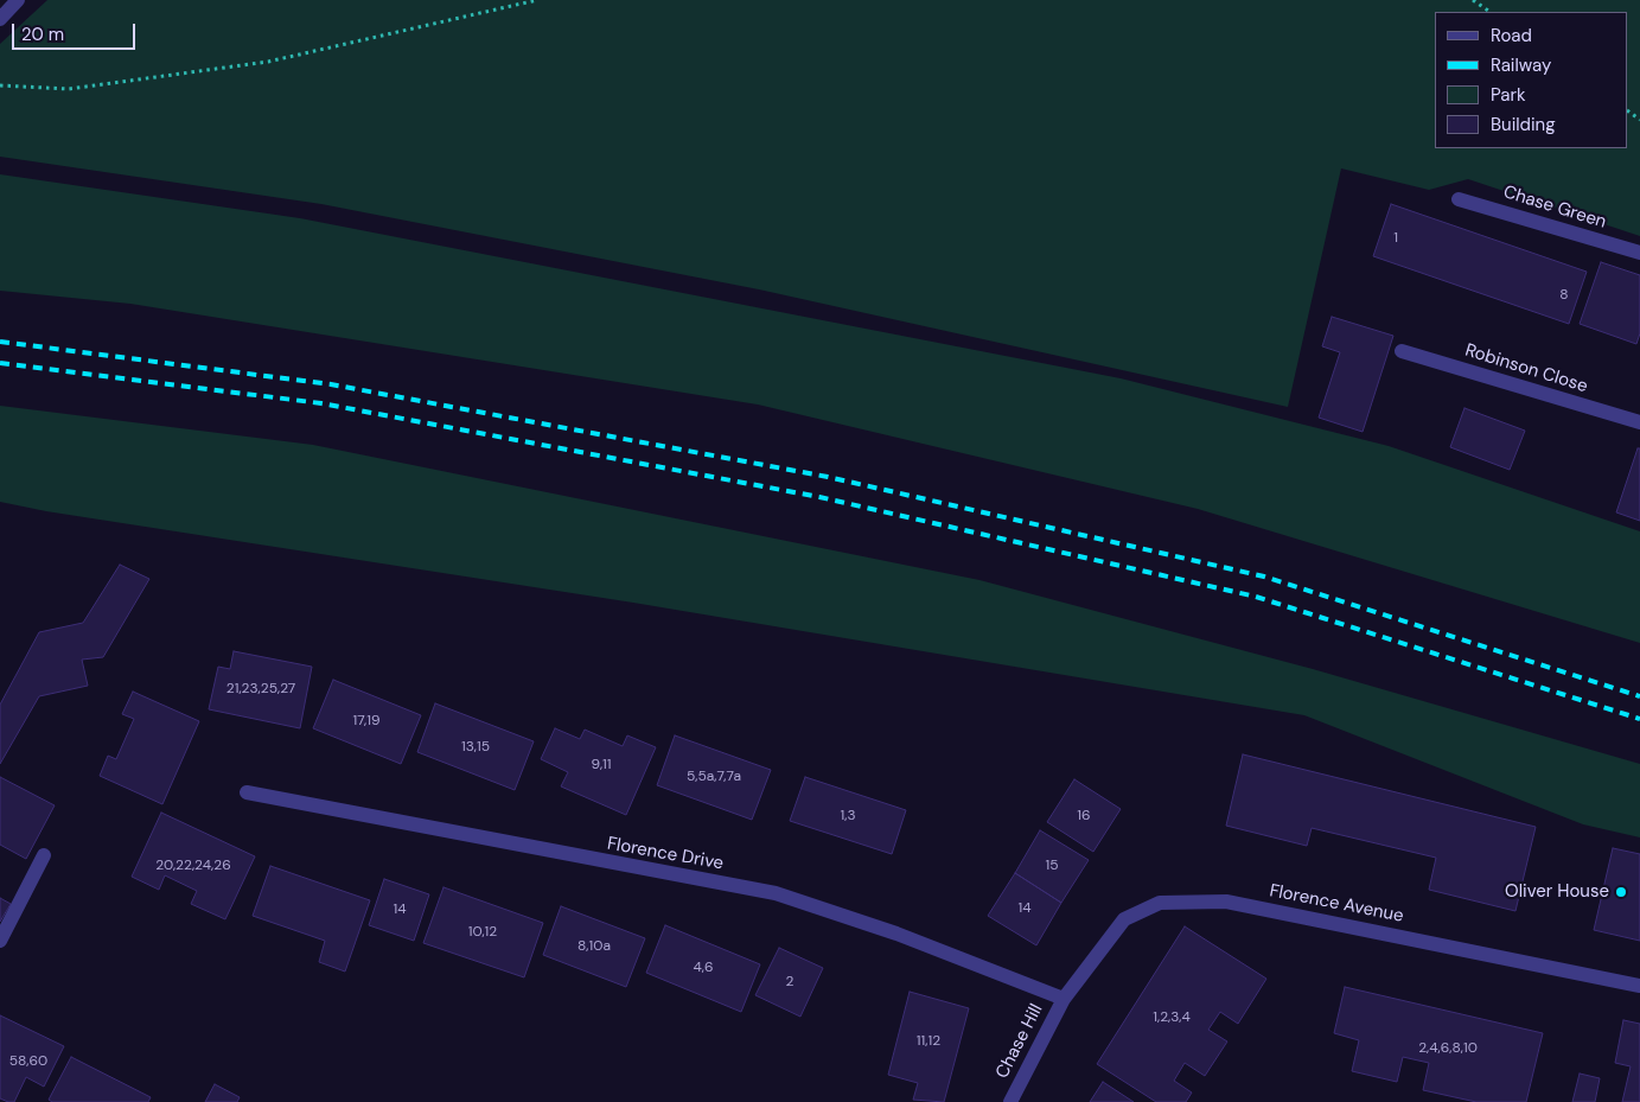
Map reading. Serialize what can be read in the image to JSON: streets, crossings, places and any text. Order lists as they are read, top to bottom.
{
  "streets": {
    "street": [
      "Chase Green",
      "Robinson Close",
      "Florence Drive",
      "Florence Avenue",
      "Chase Hill"
    ]
  },
  "crossings": [
    ["Florence Drive", "Florence Avenue"],
    ["Florence Drive", "Chase Hill"],
    ["Florence Avenue", "Chase Hill"]
  ],
  "places": ["Oliver House"],
  "house_numbers": [
    "1",
    "8",
    "21,23,25,27",
    "17,19",
    "13,15",
    "9,11",
    "5,5a,7,7a",
    "1,3",
    "16",
    "20,22,24,26",
    "15",
    "14",
    "14",
    "10,12",
    "8,10a",
    "4,6",
    "2",
    "1,2,3,4",
    "11,12",
    "2,4,6,8,10",
    "58,60"
  ],
  "legend": [
    "Road",
    "Railway",
    "Park",
    "Building"
  ],
  "scale_bar": "20 m"
}
